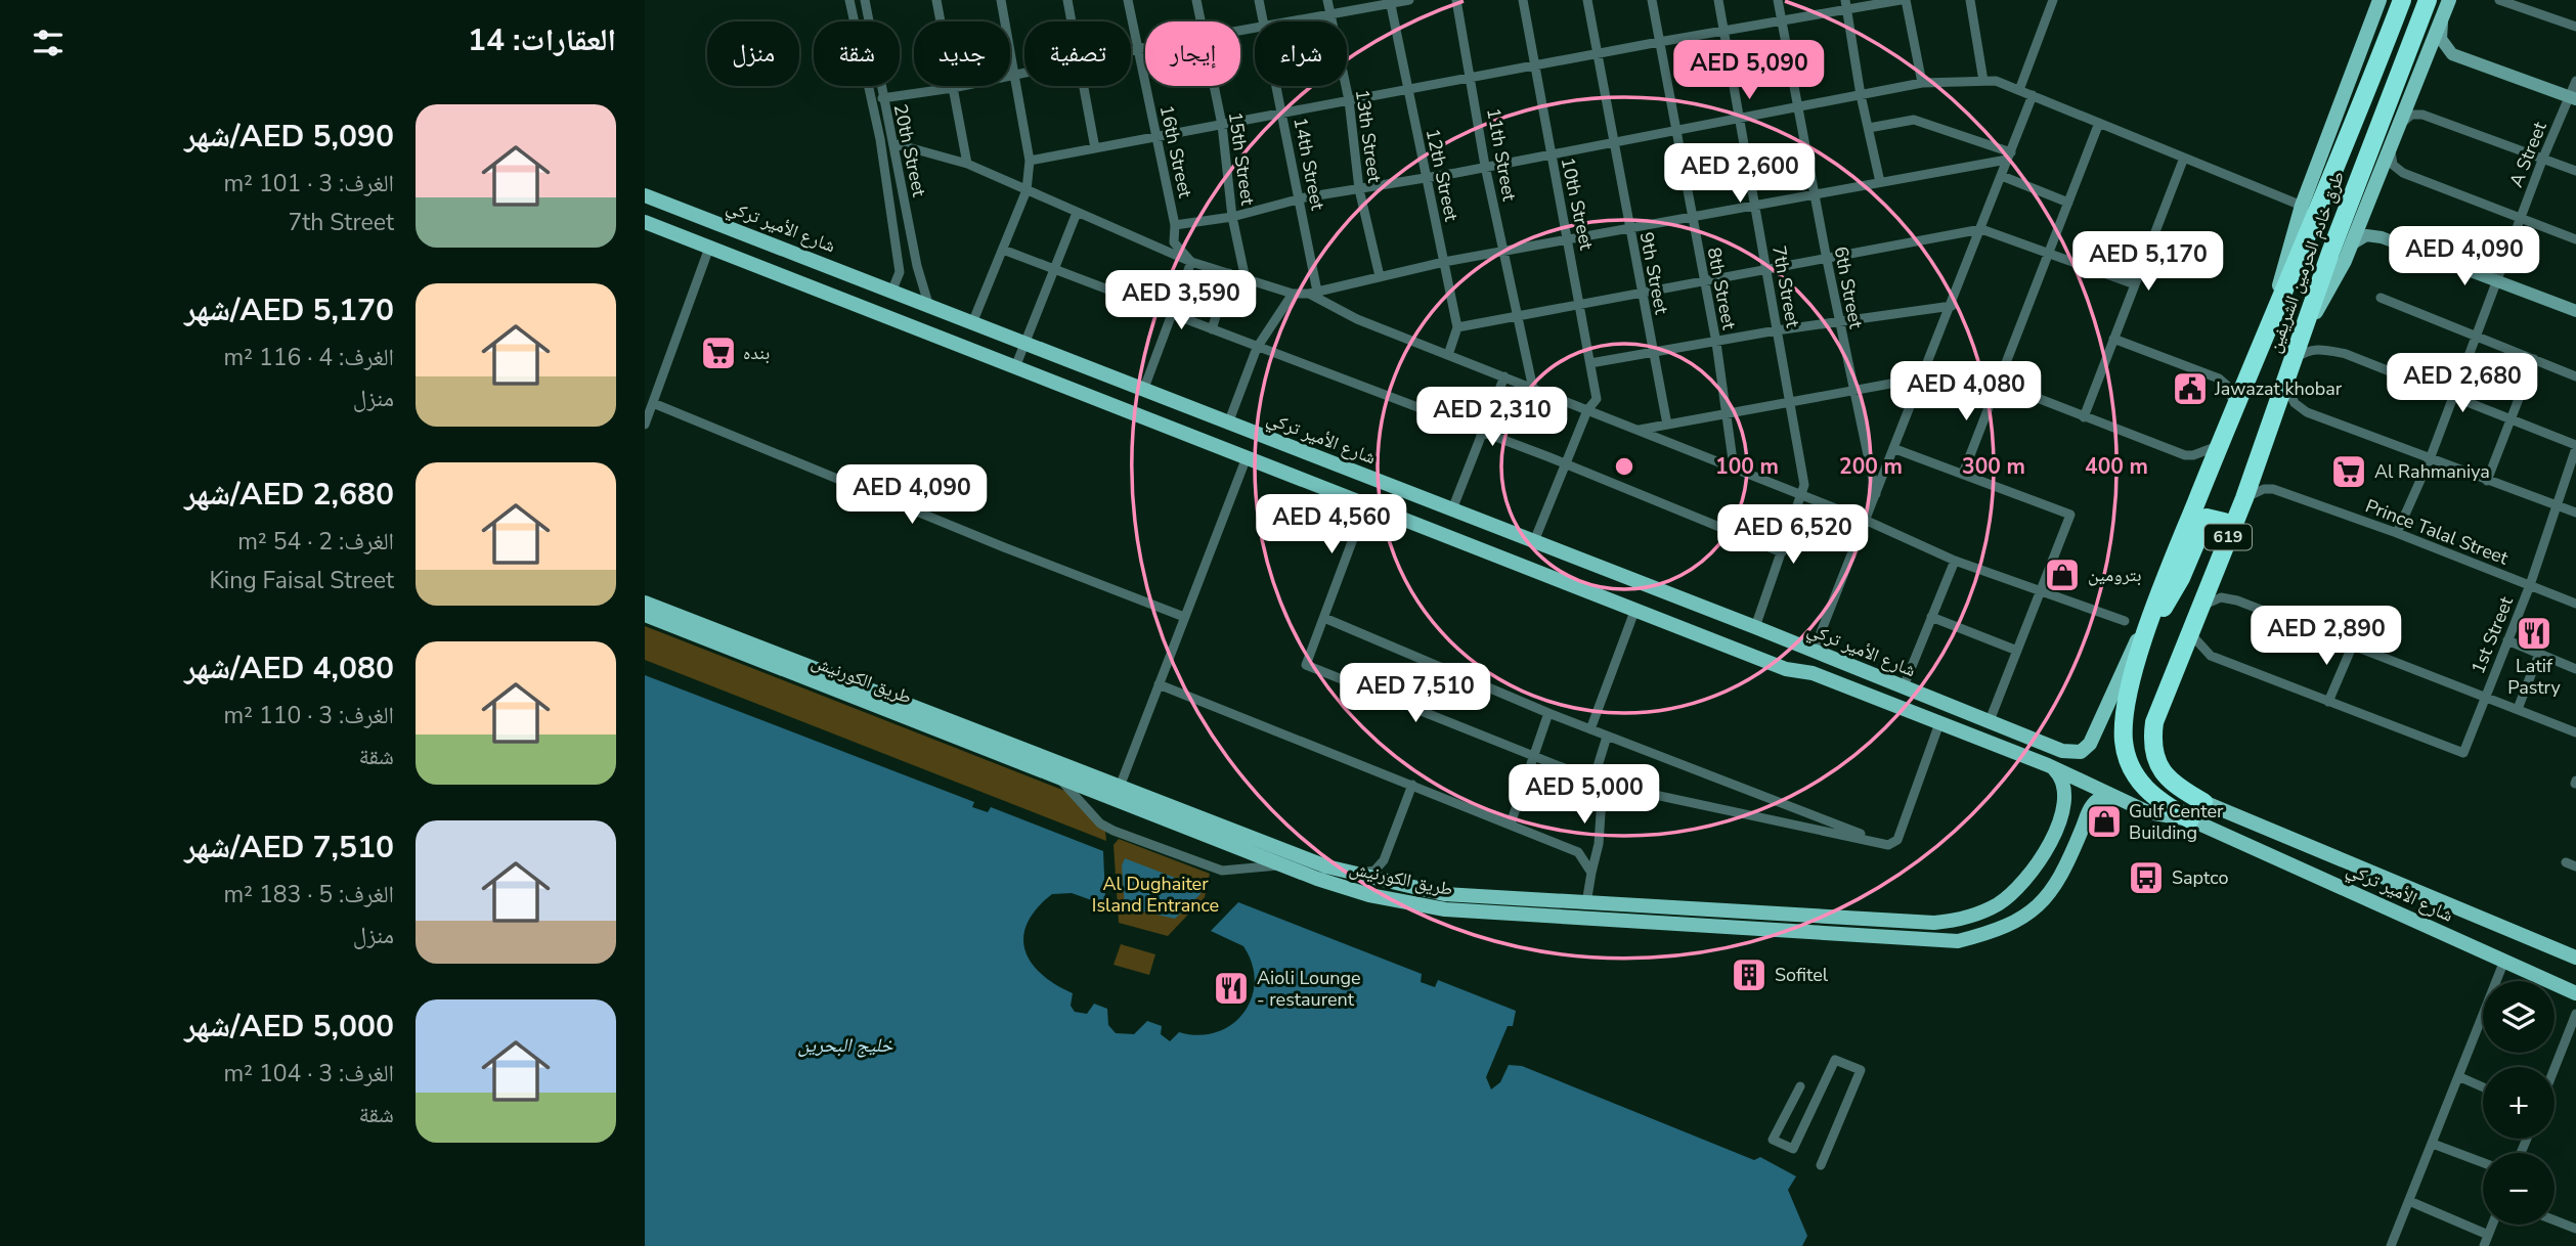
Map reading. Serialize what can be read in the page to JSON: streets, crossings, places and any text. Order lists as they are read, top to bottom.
{
  "streets": {
    "highway": ["طرق خادم الحرمين الشريفين", "619"],
    "main road": ["شارع الأمير تركي", "طريق الكورنيش"],
    "street": [
      "13th Street",
      "20th Street",
      "16th Street",
      "11th Street",
      "A Street",
      "15th Street",
      "14th Street",
      "12th Street",
      "10th Street",
      "9th Street",
      "7th Street",
      "6th Street",
      "8th Street",
      "Prince Talal Street",
      "1st Street"
    ]
  },
  "crossings": [
    ["20th Street", "شارع الأمير تركي"],
    ["A Street", "Prince Talal Street"],
    ["10th Street", "شارع الأمير تركي"],
    ["شارع الأمير تركي", "طرق خادم الحرمين الشريفين"],
    ["شارع الأمير تركي", "طريق الكورنيش"],
    ["طرق خادم الحرمين الشريفين", "Prince Talal Street"],
    ["Prince Talal Street", "1st Street"]
  ],
  "water": ["خليج البحرين"],
  "parks": ["Al Dughaiter Island Entrance"],
  "places": {
    "supermarket": ["بنده", "Al Rahmaniya"],
    "public building": ["Jawazat khobar"],
    "shop": ["بترومين", "Gulf Center Building"],
    "restaurant": ["Latif Pastry", "Aioli Lounge - restaurent"],
    "bus stop": ["Saptco"],
    "building": ["Sofitel"]
  },
  "page": {
    "heading": "العقارات: 14",
    "chip": [
      "شراء",
      "إيجار",
      "تصفية",
      "جديد",
      "شقة",
      "منزل"
    ],
    "price": [
      "AED 5,090",
      "AED 2,600",
      "AED 4,090",
      "AED 5,170",
      "AED 3,590",
      "AED 2,680",
      "AED 4,080",
      "AED 2,310",
      "AED 4,090",
      "AED 4,560",
      "AED 6,520",
      "AED 2,890",
      "AED 7,510",
      "AED 5,000"
    ],
    "list": [
      {
        "name": "AED 5,090/شهر",
        "note": "الغرف: 3 · 101 m² · 7th Street"
      },
      {
        "name": "AED 5,170/شهر",
        "note": "الغرف: 4 · 116 m² · منزل"
      },
      {
        "name": "AED 2,680/شهر",
        "note": "الغرف: 2 · 54 m² · King Faisal Street"
      },
      {
        "name": "AED 4,080/شهر",
        "note": "الغرف: 3 · 110 m² · شقة"
      },
      {
        "name": "AED 7,510/شهر",
        "note": "الغرف: 5 · 183 m² · منزل"
      },
      {
        "name": "AED 5,000/شهر",
        "note": "الغرف: 3 · 104 m² · شقة"
      }
    ],
    "map_buttons": ["+", "−"]
  },
  "rings": [
    "100 m",
    "200 m",
    "300 m",
    "400 m"
  ]
}
